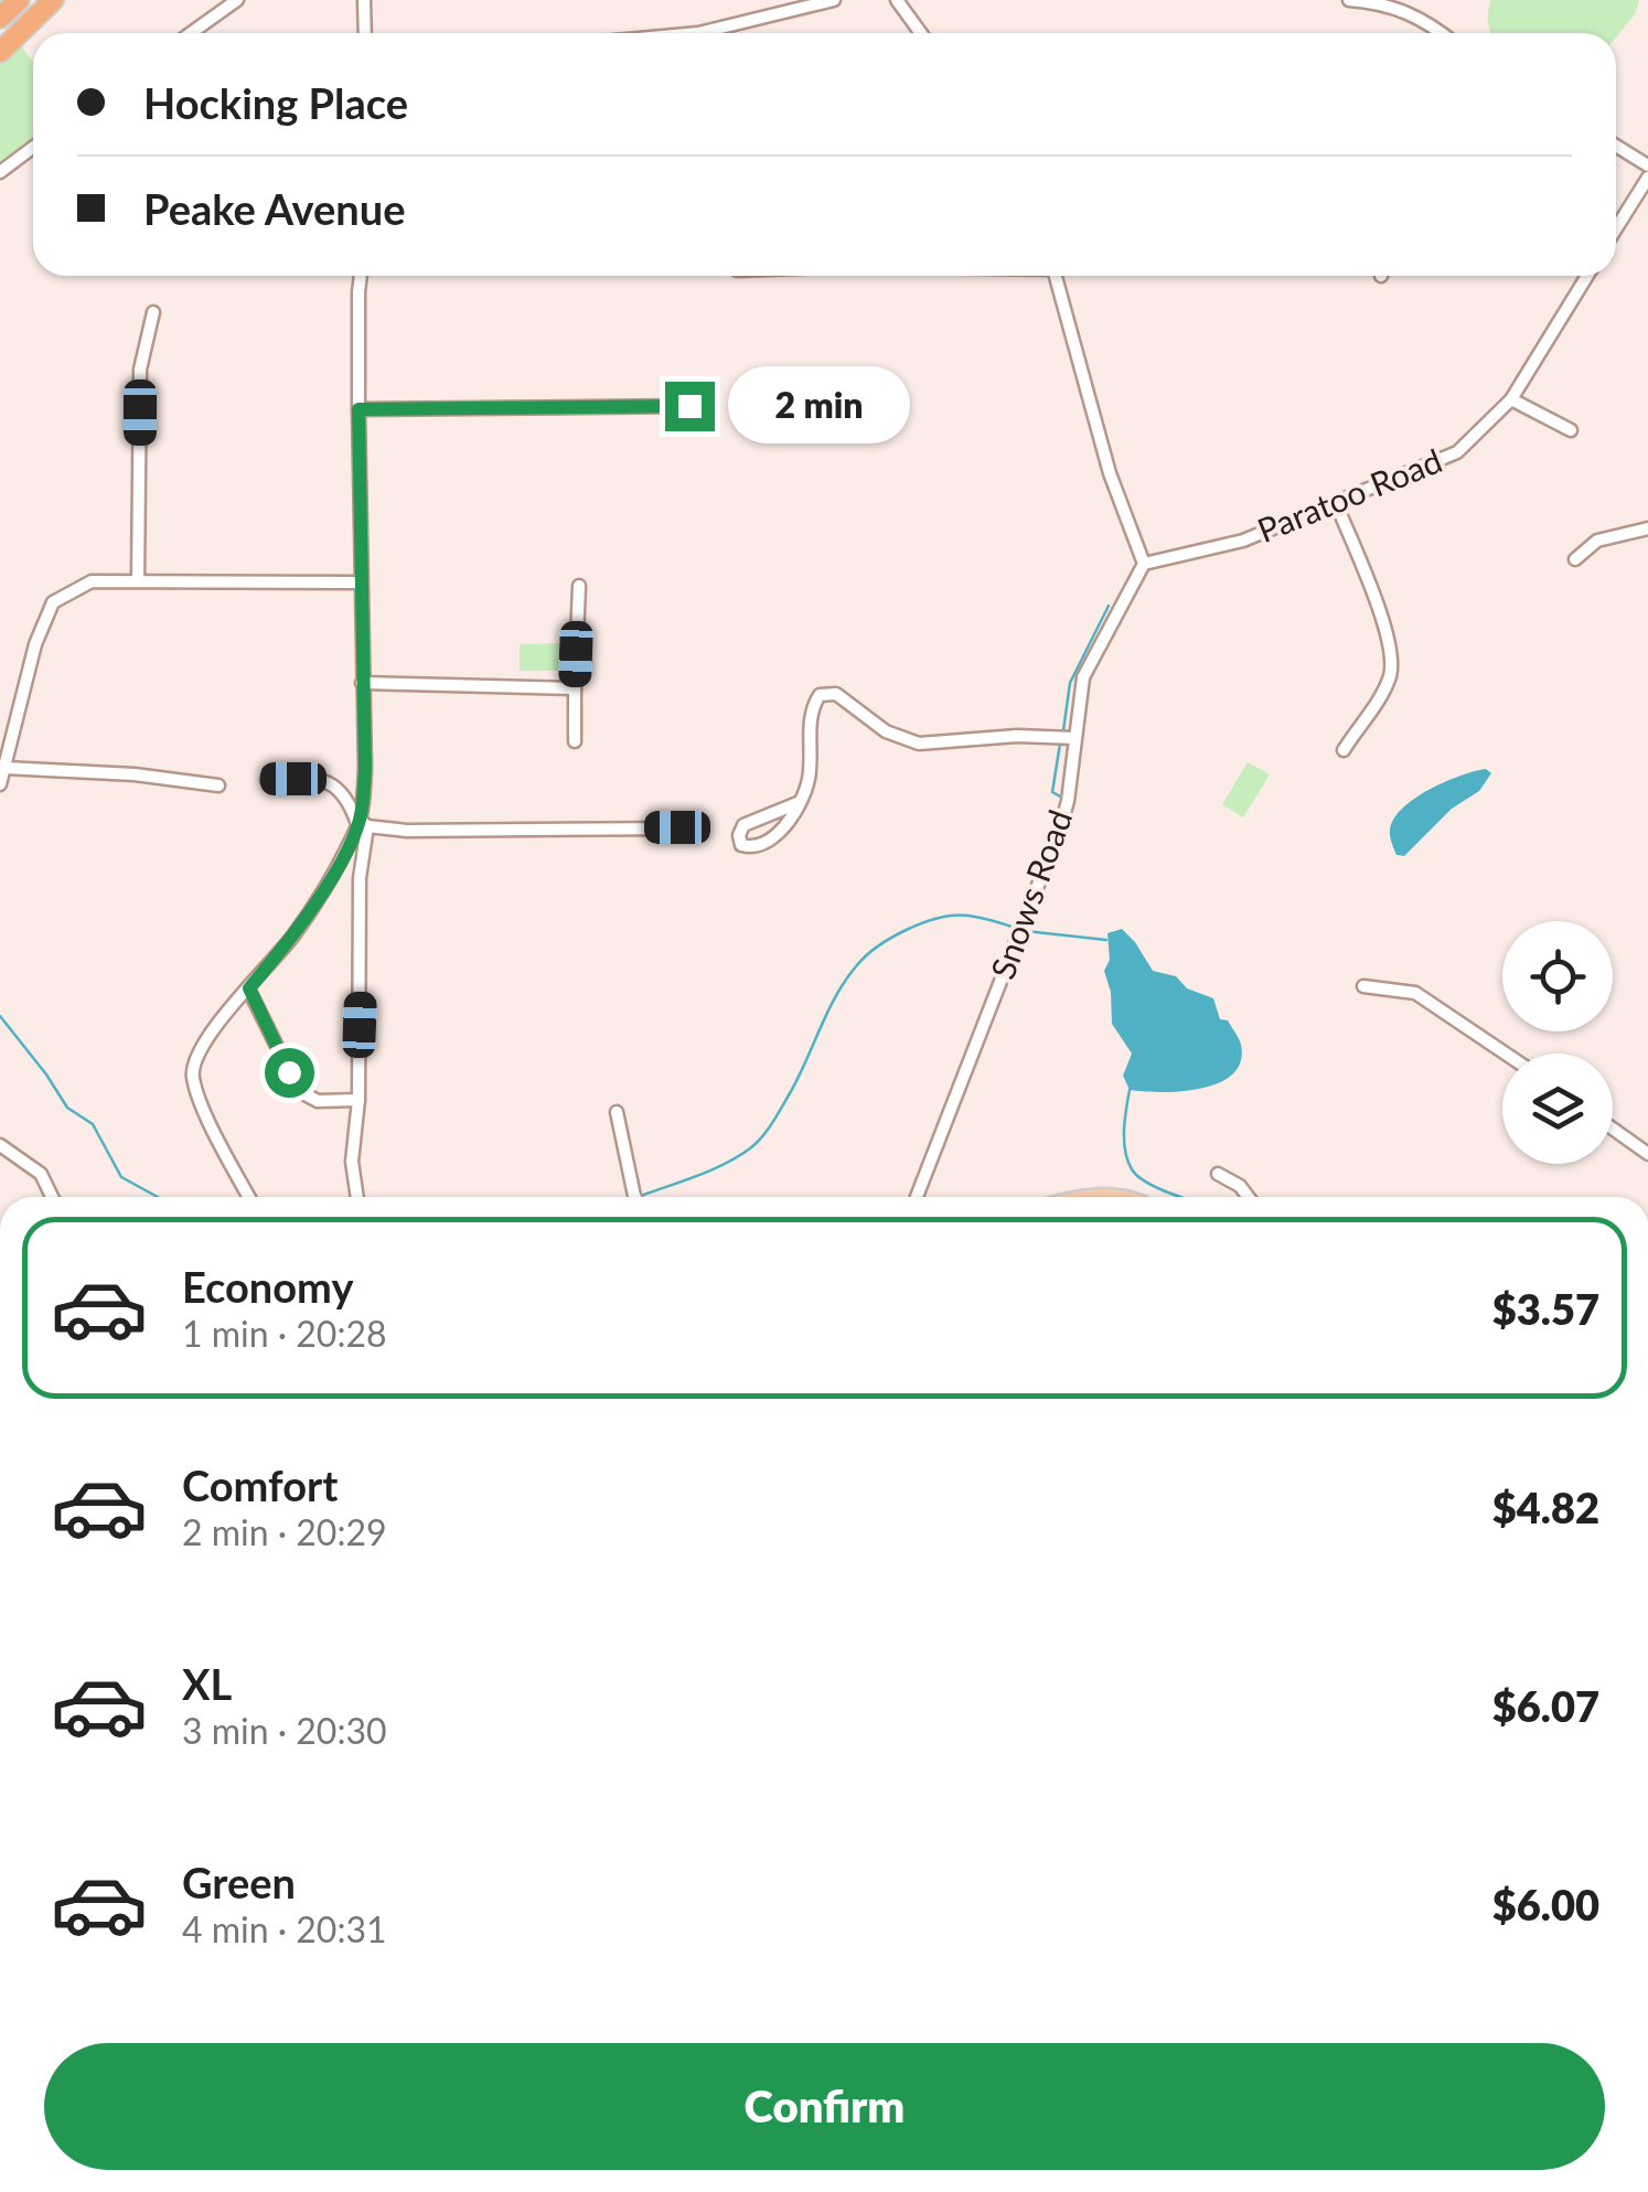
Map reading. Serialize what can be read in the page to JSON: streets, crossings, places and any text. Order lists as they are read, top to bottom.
{
  "streets": {
    "street": ["Paratoo Road", "Snows Road"]
  },
  "crossings": [
    ["Paratoo Road", "Snows Road"]
  ],
  "page": {
    "banner": ["Hocking Place", "Peake Avenue"],
    "bubble": "2 min",
    "list": [
      {
        "name": "Economy",
        "note": "1 min · 20:28",
        "value": "$3.57"
      },
      {
        "name": "Comfort",
        "note": "2 min · 20:29",
        "value": "$4.82"
      },
      {
        "name": "XL",
        "note": "3 min · 20:30",
        "value": "$6.07"
      },
      {
        "name": "Green",
        "note": "4 min · 20:31",
        "value": "$6.00"
      }
    ],
    "buttons": "Confirm"
  }
}
